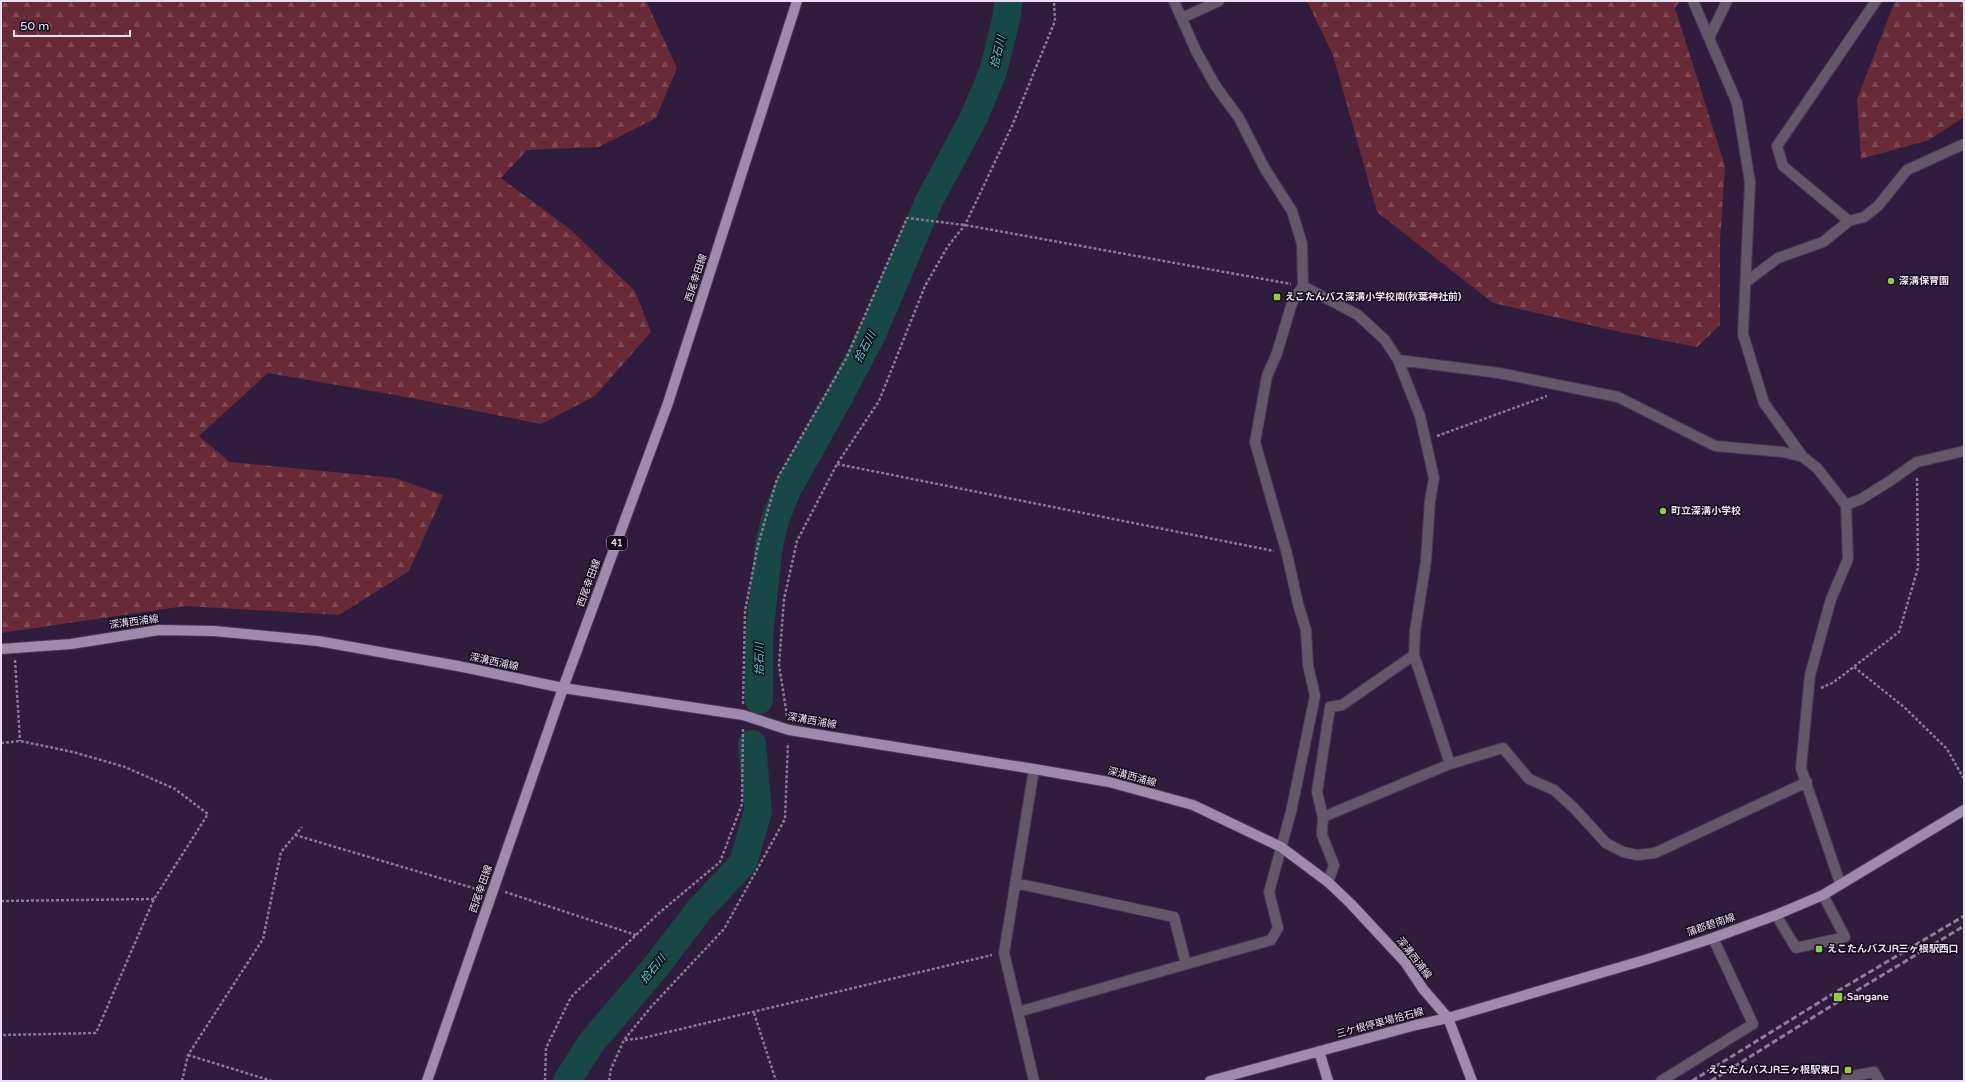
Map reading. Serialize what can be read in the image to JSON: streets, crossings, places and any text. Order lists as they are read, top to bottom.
{
  "streets": {
    "main road": [
      "西尾幸田線",
      "41",
      "深溝西浦線",
      "蒲郡碧南線",
      "三ケ根停車場拾石線"
    ]
  },
  "crossings": [
    ["西尾幸田線", "深溝西浦線"],
    ["深溝西浦線", "蒲郡碧南線"],
    ["深溝西浦線", "三ケ根停車場拾石線"],
    ["蒲郡碧南線", "三ケ根停車場拾石線"]
  ],
  "water": ["拾石川"],
  "places": {
    "other": ["深溝保育園", "町立深溝小学校"],
    "transit": [
      "えこたんバス深溝小学校南(秋葉神社前)",
      "えこたんバスJR三ヶ根駅西口",
      "Sangane",
      "えこたんバスJR三ヶ根駅東口"
    ]
  },
  "scale_bar": "50 m"
}
